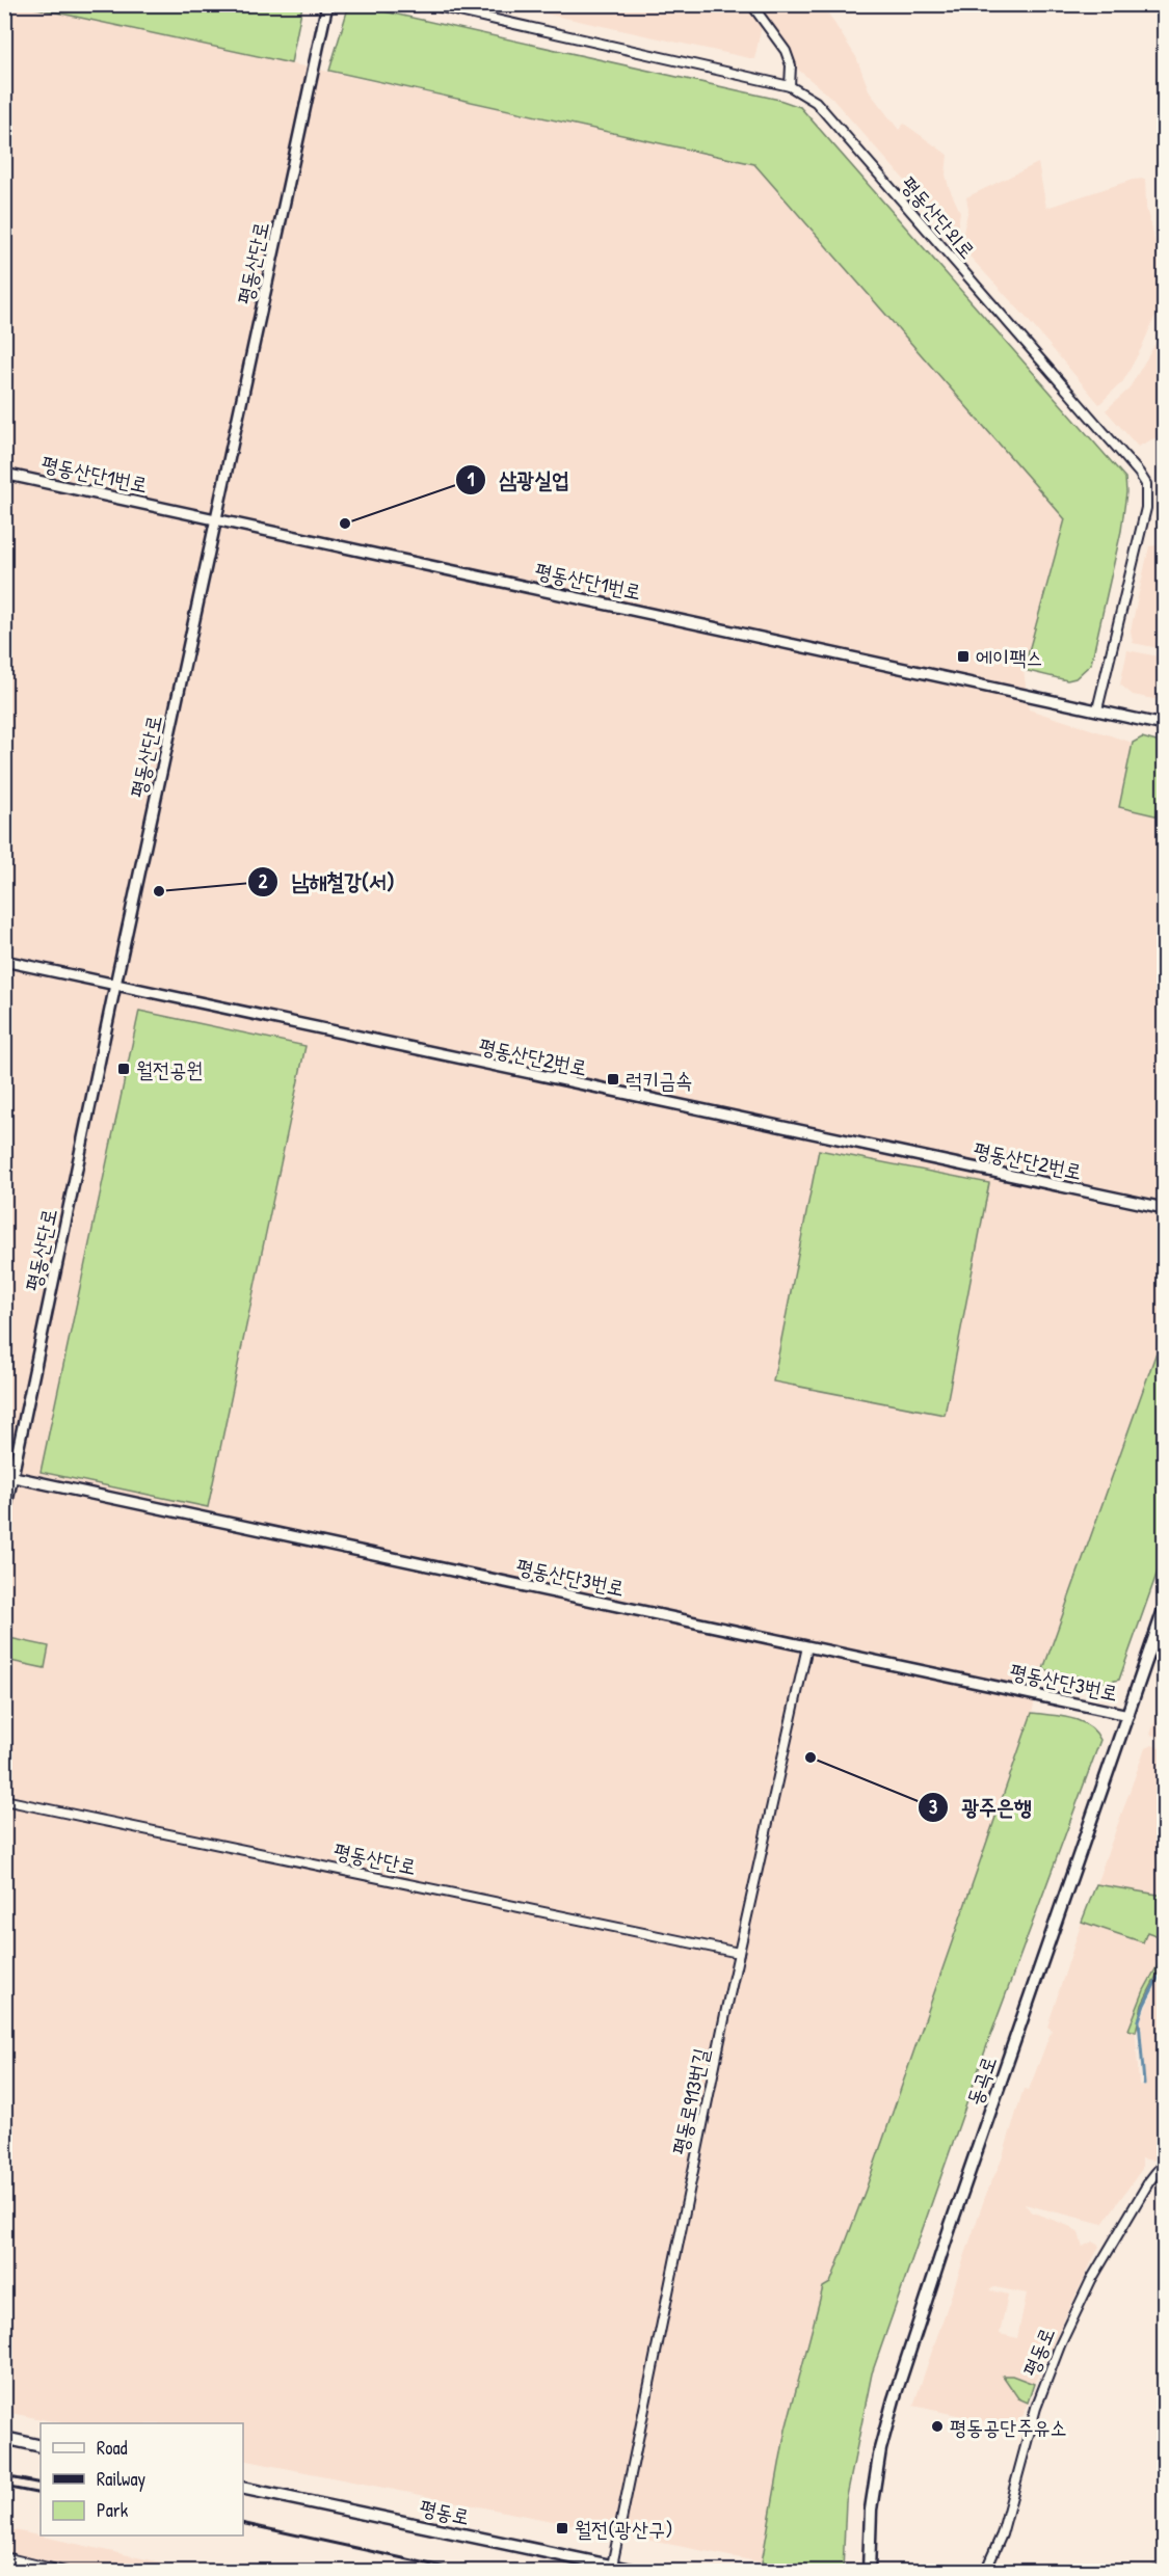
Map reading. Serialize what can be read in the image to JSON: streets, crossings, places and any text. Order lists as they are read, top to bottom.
{
  "streets": {
    "main road": ["동곡로", "평동로"],
    "street": [
      "평동산단외로",
      "평동산단로",
      "평동산단1번로",
      "평동산단2번로",
      "평동산단3번로",
      "평동로913번길"
    ]
  },
  "crossings": [
    ["평동산단외로", "평동산단1번로"],
    ["평동산단로", "평동산단1번로"],
    ["평동산단로", "평동산단2번로"],
    ["평동산단로", "평동산단3번로"],
    ["평동산단로", "평동로913번길"],
    ["평동산단3번로", "동곡로"],
    ["평동산단3번로", "평동로913번길"],
    ["평동로913번길", "평동로"]
  ],
  "places": {
    "other": [
      "삼광실업",
      "남해철강(서)",
      "광주은행",
      "평동공단주유소"
    ],
    "transit": [
      "에이팩스",
      "월전공원",
      "럭키금속",
      "월전(광산구)"
    ]
  },
  "legend": ["Road", "Railway", "Park"]
}
